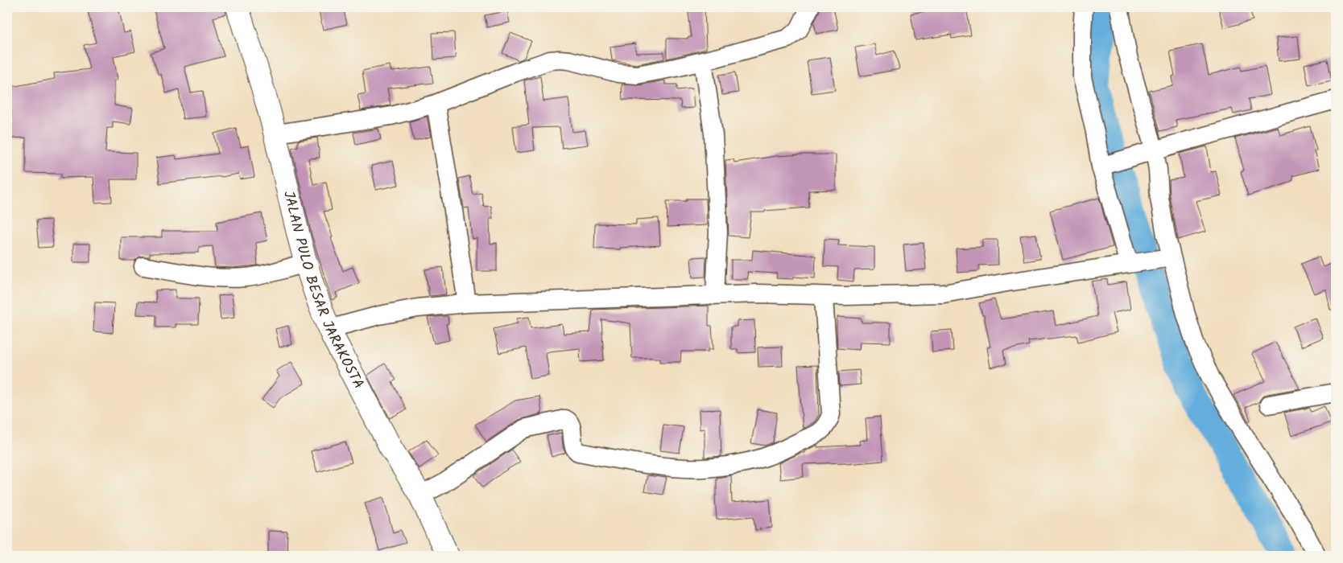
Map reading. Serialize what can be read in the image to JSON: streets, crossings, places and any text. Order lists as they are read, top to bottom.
{
  "streets": {
    "street": ["JALAN PULO BESAR JARAKOSTA"]
  }
}
